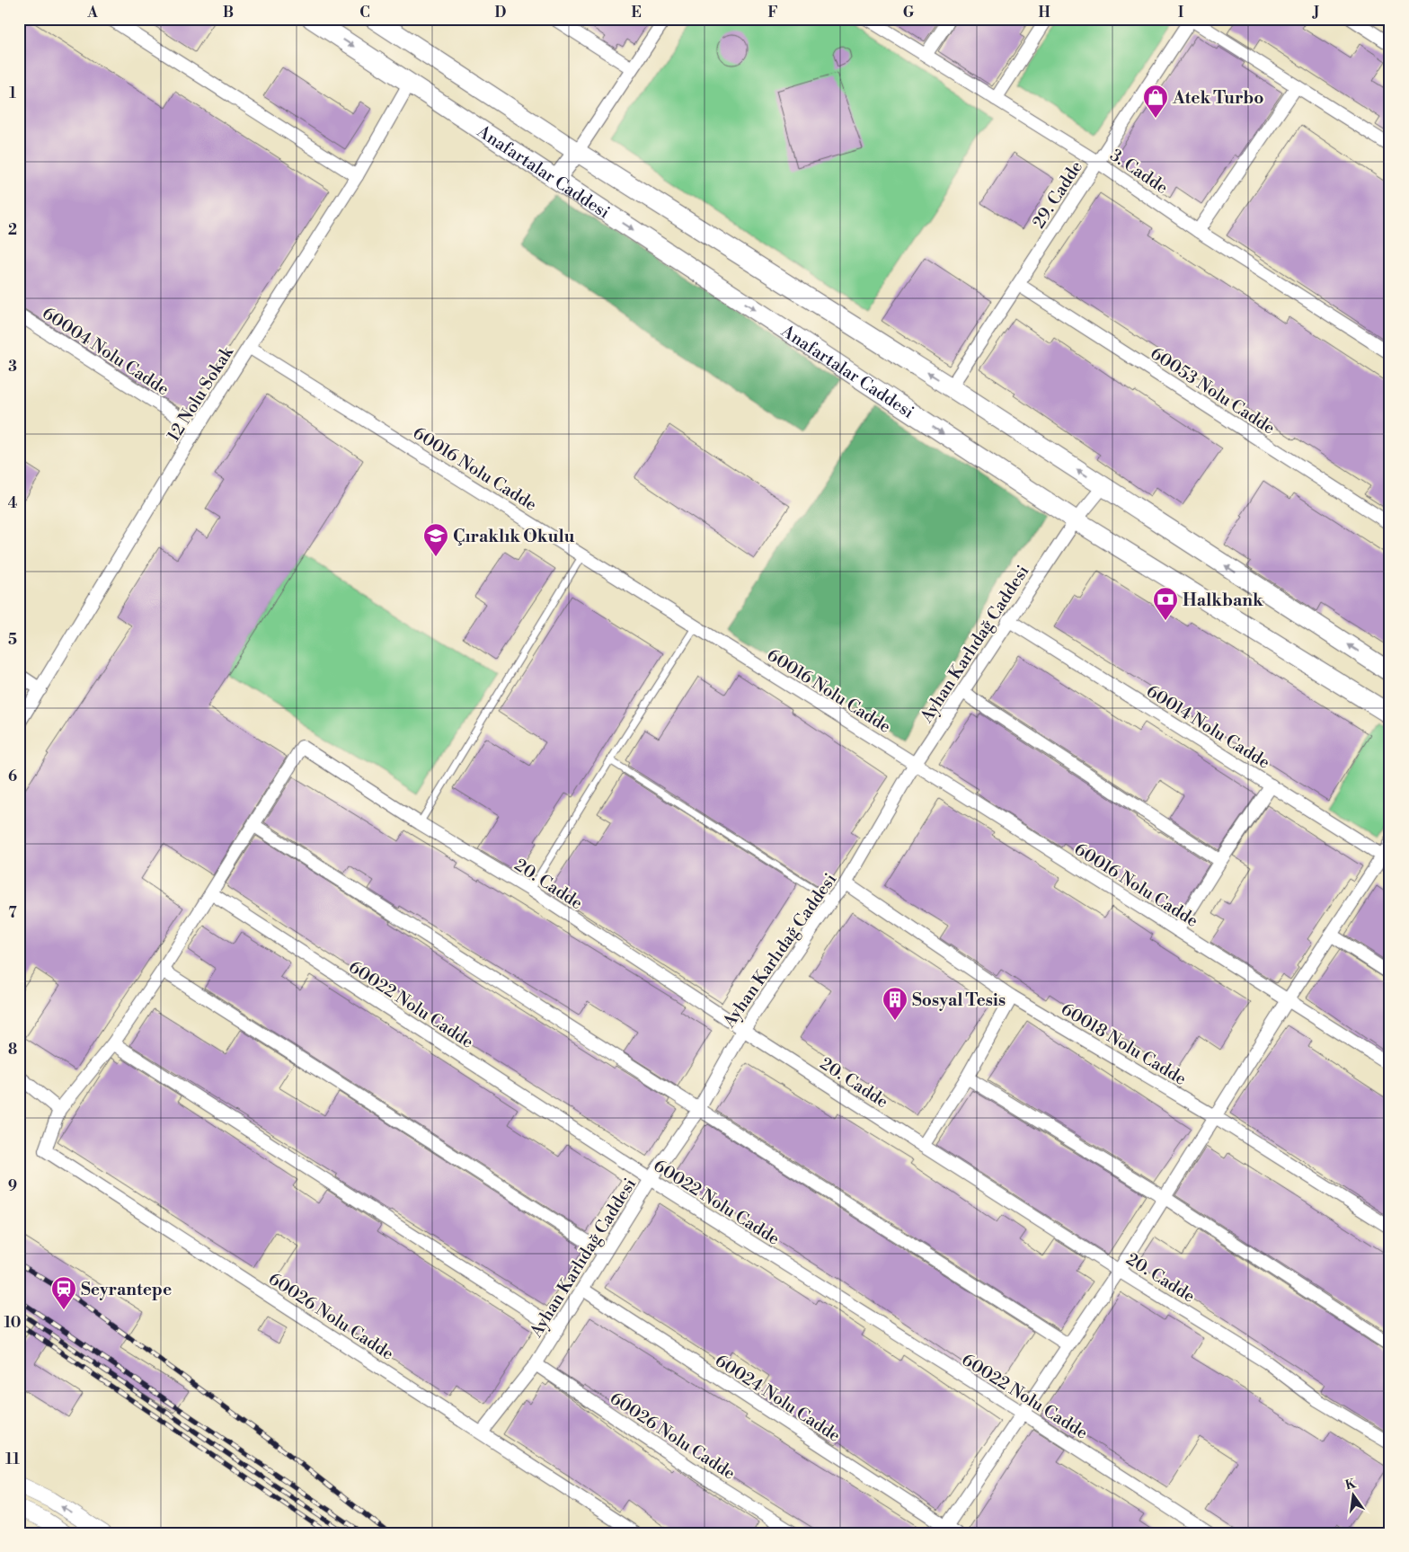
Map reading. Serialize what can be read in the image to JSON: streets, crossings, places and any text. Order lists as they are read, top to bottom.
{
  "streets": {
    "main road": ["Anafartalar Caddesi"],
    "street": [
      "3. Cadde",
      "29. Cadde",
      "60004 Nolu Cadde",
      "60053 Nolu Cadde",
      "12 Nolu Sokak",
      "60016 Nolu Cadde",
      "Ayhan Karlıdağ Caddesi",
      "60014 Nolu Cadde",
      "20. Cadde",
      "60022 Nolu Cadde",
      "60018 Nolu Cadde",
      "60026 Nolu Cadde",
      "60024 Nolu Cadde"
    ]
  },
  "crossings": [
    ["3. Cadde", "29. Cadde"],
    ["Anafartalar Caddesi", "29. Cadde"],
    ["Anafartalar Caddesi", "12 Nolu Sokak"],
    ["Anafartalar Caddesi", "Ayhan Karlıdağ Caddesi"],
    ["29. Cadde", "60053 Nolu Cadde"],
    ["60004 Nolu Cadde", "12 Nolu Sokak"],
    ["12 Nolu Sokak", "60016 Nolu Cadde"],
    ["60016 Nolu Cadde", "Ayhan Karlıdağ Caddesi"],
    ["Ayhan Karlıdağ Caddesi", "60014 Nolu Cadde"],
    ["Ayhan Karlıdağ Caddesi", "20. Cadde"],
    ["Ayhan Karlıdağ Caddesi", "60022 Nolu Cadde"],
    ["Ayhan Karlıdağ Caddesi", "60018 Nolu Cadde"],
    ["Ayhan Karlıdağ Caddesi", "60026 Nolu Cadde"],
    ["Ayhan Karlıdağ Caddesi", "60024 Nolu Cadde"]
  ],
  "places": {
    "shop": ["Atek Turbo"],
    "school or university": ["Çıraklık Okulu"],
    "bank": ["Halkbank"],
    "building": ["Sosyal Tesis"],
    "station": ["Seyrantepe"]
  },
  "north": "top",
  "grid": {
    "columns": [
      "A",
      "B",
      "C",
      "D",
      "E",
      "F",
      "G",
      "H",
      "I",
      "J"
    ],
    "rows": [
      "1",
      "2",
      "3",
      "4",
      "5",
      "6",
      "7",
      "8",
      "9",
      "10",
      "11"
    ]
  }
}
